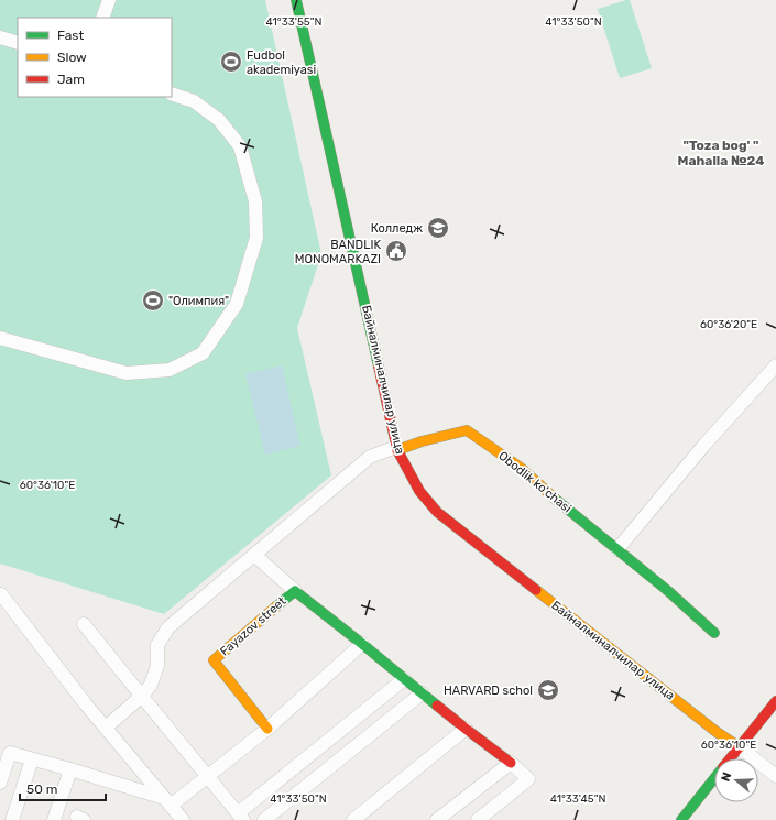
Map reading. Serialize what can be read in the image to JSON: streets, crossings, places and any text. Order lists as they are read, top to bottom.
{
  "streets": {
    "street": ["Байналминалчилар улица", "Obodlik ko'chasi", "Fayazov street"]
  },
  "crossings": [
    ["Байналминалчилар улица", "Obodlik ko'chasi"]
  ],
  "districts": ["\"Toza bog' \" Mahalla №24"],
  "places": {
    "sports": ["Fudbol akademiyasi", "\"Олимпия\""],
    "school or university": ["Колледж", "HARVARD schol"],
    "public building": ["BANDLIK MONOMARKAZI"]
  },
  "legend": ["Fast", "Slow", "Jam"],
  "scale_bar": "50 m",
  "north": "left",
  "coordinates": [
    "41°33'55\"N",
    "41°33'50\"N",
    "60°36'20\"E",
    "60°36'10\"E",
    "41°33'45\"N"
  ]
}
